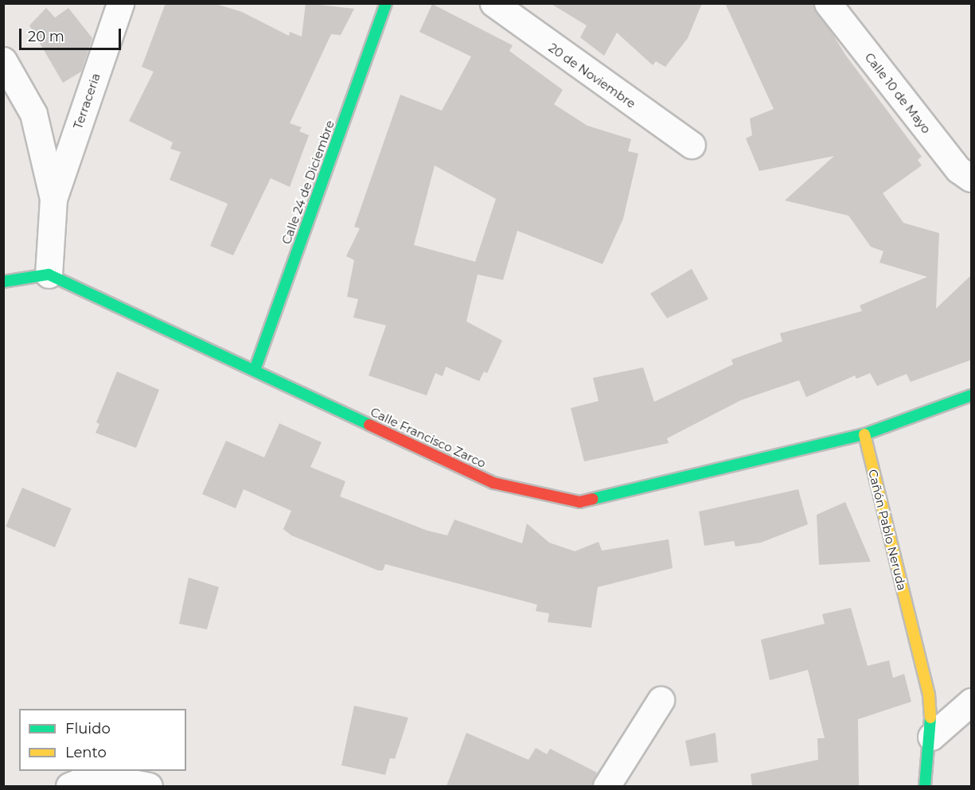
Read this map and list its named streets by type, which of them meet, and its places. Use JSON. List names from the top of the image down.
{
  "streets": {
    "street": [
      "20 de Noviembre",
      "Calle 10 de Mayo",
      "Terraceria",
      "Calle 24 de Diciembre",
      "Calle Francisco Zarco",
      "Cañón Pablo Neruda"
    ]
  },
  "crossings": [
    ["Calle 24 de Diciembre", "Calle Francisco Zarco"],
    ["Calle Francisco Zarco", "Cañón Pablo Neruda"]
  ],
  "legend": ["Fluido", "Lento"],
  "scale_bar": "20 m"
}
